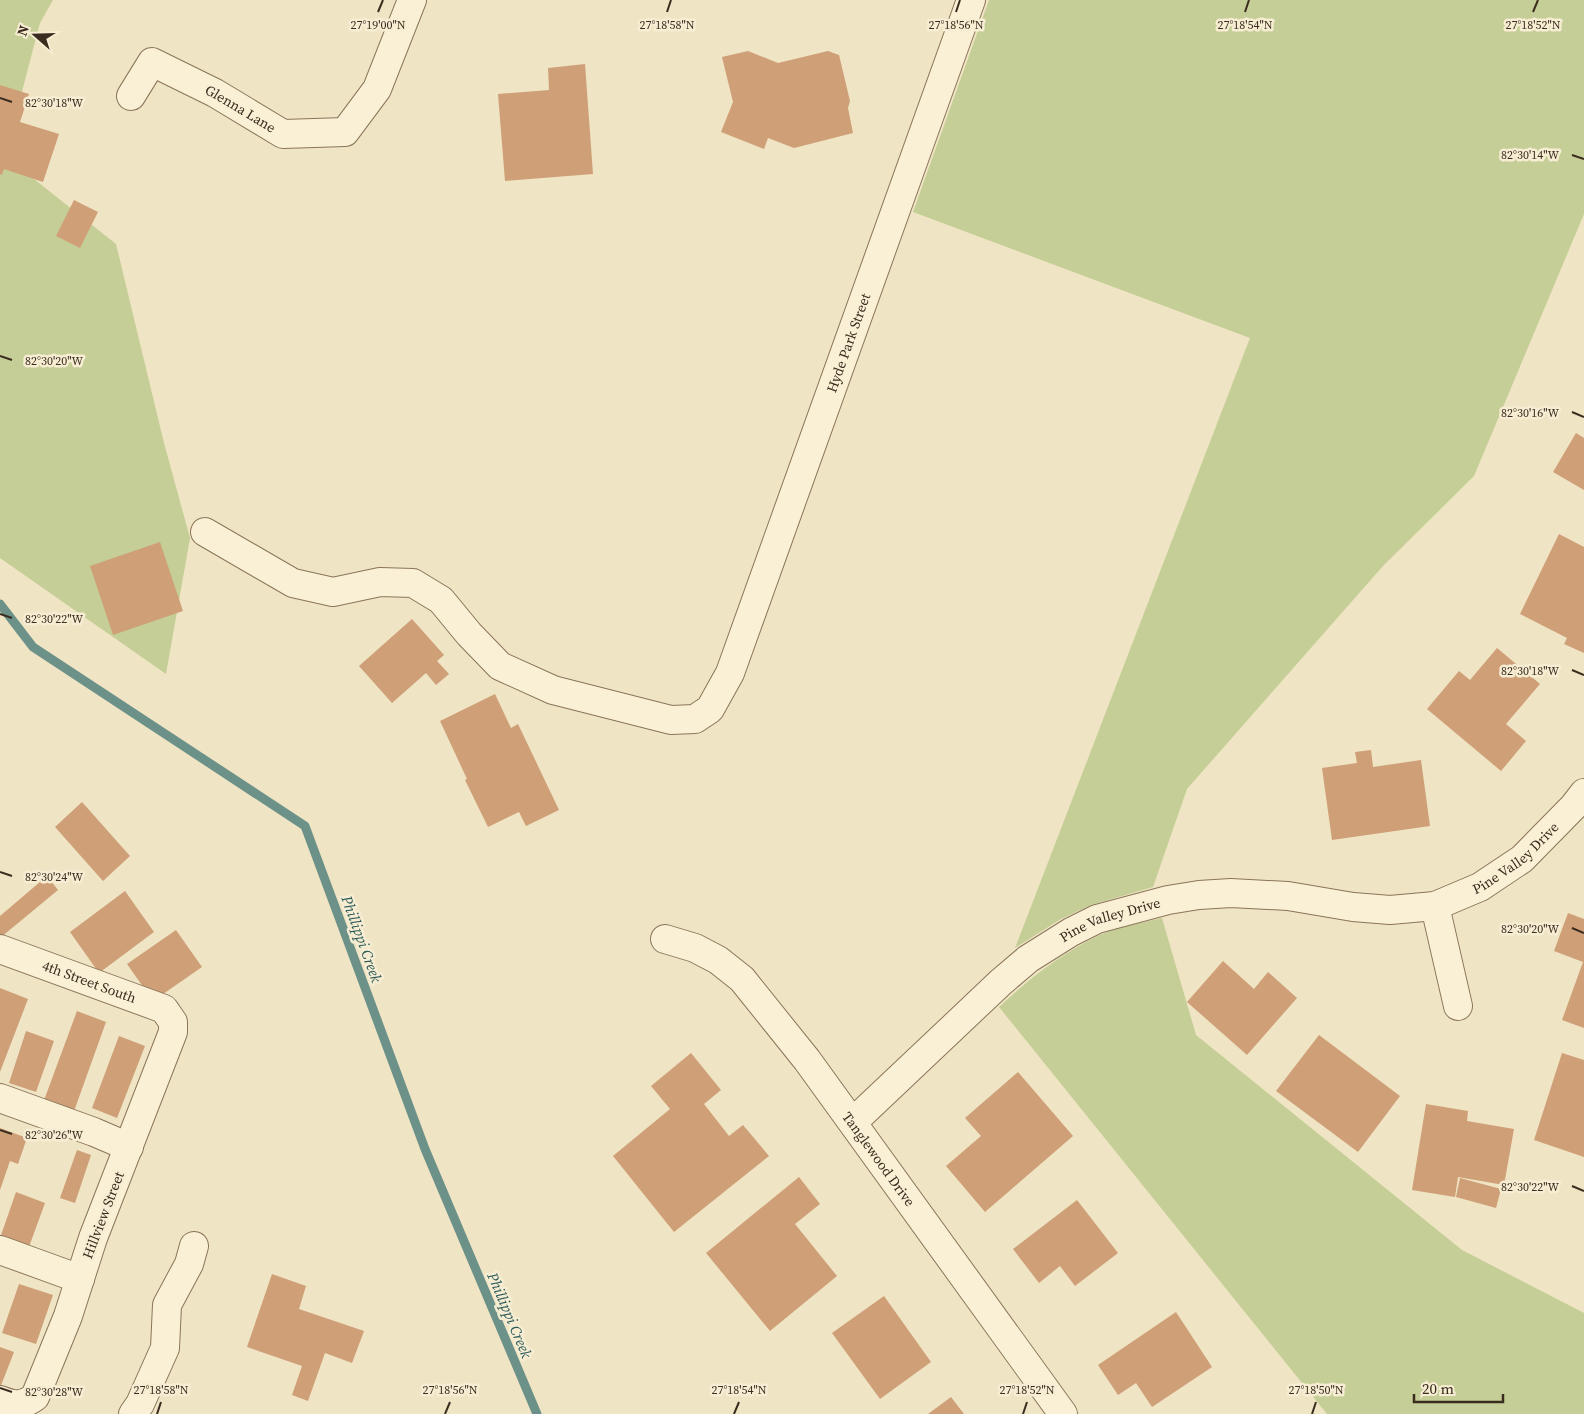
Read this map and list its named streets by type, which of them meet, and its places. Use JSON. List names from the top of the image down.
{
  "streets": {
    "street": [
      "Glenna Lane",
      "Hyde Park Street",
      "Pine Valley Drive",
      "4th Street South",
      "Tanglewood Drive",
      "Hillview Street"
    ]
  },
  "crossings": [
    ["Pine Valley Drive", "Tanglewood Drive"],
    ["4th Street South", "Hillview Street"]
  ],
  "water": ["Phillippi Creek"],
  "scale_bar": "20 m",
  "north": "left",
  "coordinates": [
    "27°18'58\"N",
    "27°18'56\"N",
    "27°18'52\"N",
    "27°19'00\"N",
    "27°18'54\"N",
    "82°30'18\"W",
    "82°30'14\"W",
    "82°30'20\"W",
    "82°30'16\"W",
    "82°30'22\"W",
    "82°30'24\"W",
    "82°30'26\"W",
    "27°18'50\"N",
    "82°30'28\"W"
  ]
}
